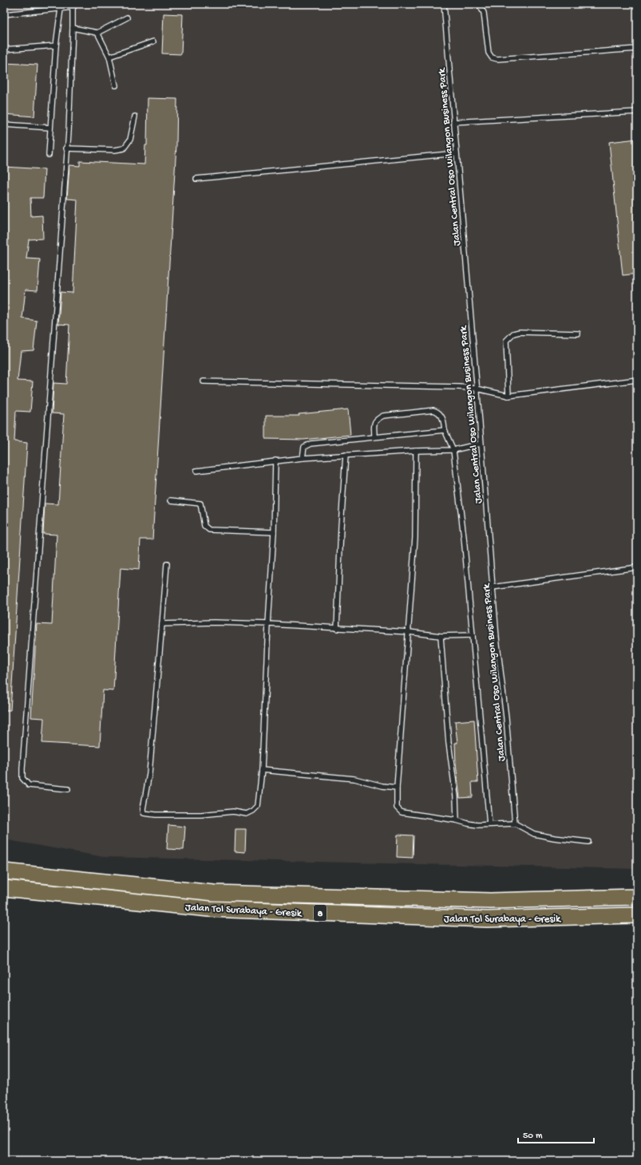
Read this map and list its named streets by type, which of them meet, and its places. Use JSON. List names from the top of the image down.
{
  "streets": {
    "highway": ["Jalan Tol Surabaya - Gresik", "8"],
    "lane": ["Jalan Central Oso Wilangon Business Park"]
  },
  "scale_bar": "50 m"
}
